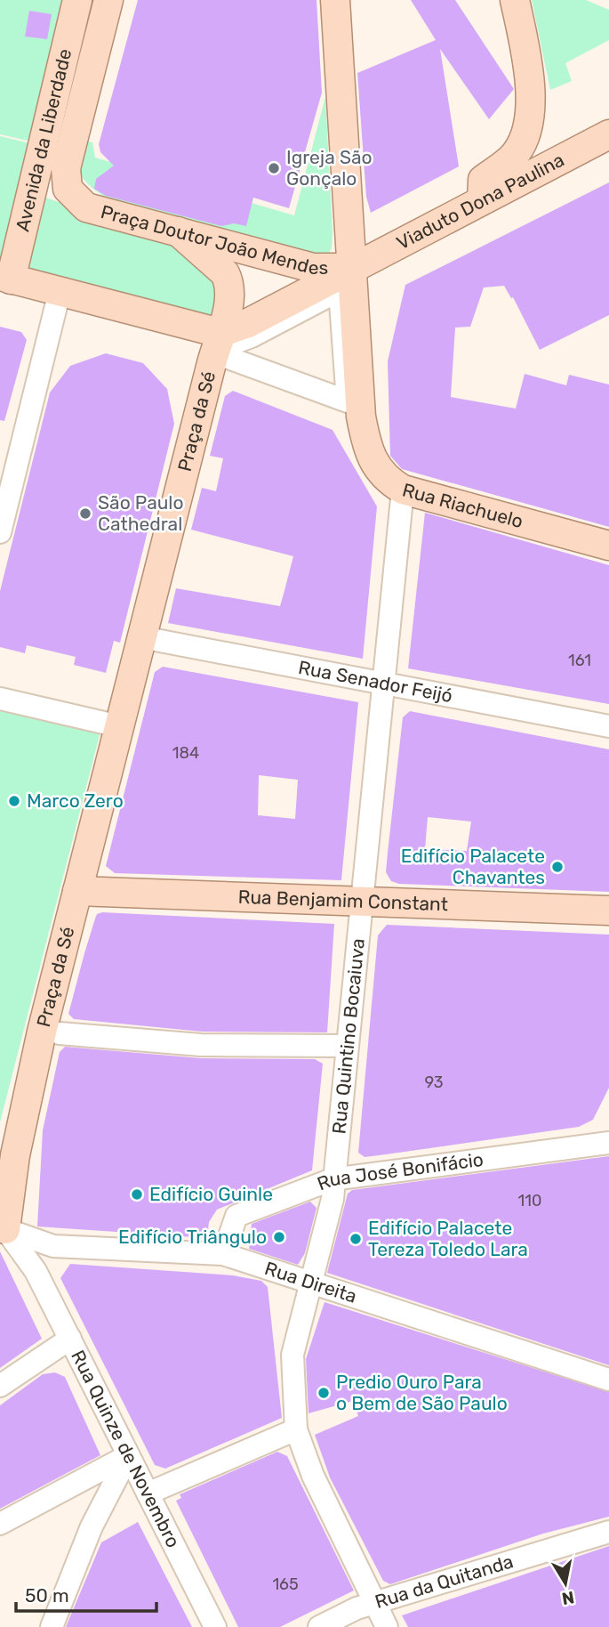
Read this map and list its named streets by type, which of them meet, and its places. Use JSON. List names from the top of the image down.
{
  "streets": {
    "main road": [
      "Avenida da Liberdade",
      "Viaduto Dona Paulina",
      "Praça Doutor João Mendes",
      "Praça da Sé",
      "Rua Riachuelo",
      "Rua Benjamim Constant"
    ],
    "street": [
      "Rua Senador Feijó",
      "Rua Quintino Bocaiuva",
      "Rua José Bonifácio",
      "Rua Direita",
      "Rua Quinze de Novembro",
      "Rua da Quitanda"
    ]
  },
  "crossings": [
    ["Avenida da Liberdade", "Praça Doutor João Mendes"],
    ["Viaduto Dona Paulina", "Praça Doutor João Mendes"],
    ["Praça Doutor João Mendes", "Praça da Sé"],
    ["Praça Doutor João Mendes", "Rua Riachuelo"],
    ["Praça da Sé", "Rua Senador Feijó"],
    ["Praça da Sé", "Rua Benjamim Constant"],
    ["Praça da Sé", "Rua Direita"],
    ["Praça da Sé", "Rua Quinze de Novembro"],
    ["Rua Riachuelo", "Rua Quintino Bocaiuva"],
    ["Rua Senador Feijó", "Rua Quintino Bocaiuva"],
    ["Rua Benjamim Constant", "Rua Quintino Bocaiuva"],
    ["Rua Quintino Bocaiuva", "Rua José Bonifácio"],
    ["Rua Quintino Bocaiuva", "Rua Direita"],
    ["Rua Quintino Bocaiuva", "Rua da Quitanda"],
    ["Rua José Bonifácio", "Rua Direita"],
    ["Rua Direita", "Rua Quinze de Novembro"]
  ],
  "places": [
    "Igreja São Gonçalo",
    "São Paulo Cathedral",
    "Marco Zero",
    "Edifício Palacete Chavantes",
    "Edifício Guinle",
    "Edifício Triângulo",
    "Edifício Palacete Tereza Toledo Lara",
    "Predio Ouro Para o Bem de São Paulo"
  ],
  "house_numbers": [
    "161",
    "184",
    "93",
    "110",
    "165"
  ],
  "scale_bar": "50 m",
  "north": "bottom"
}
